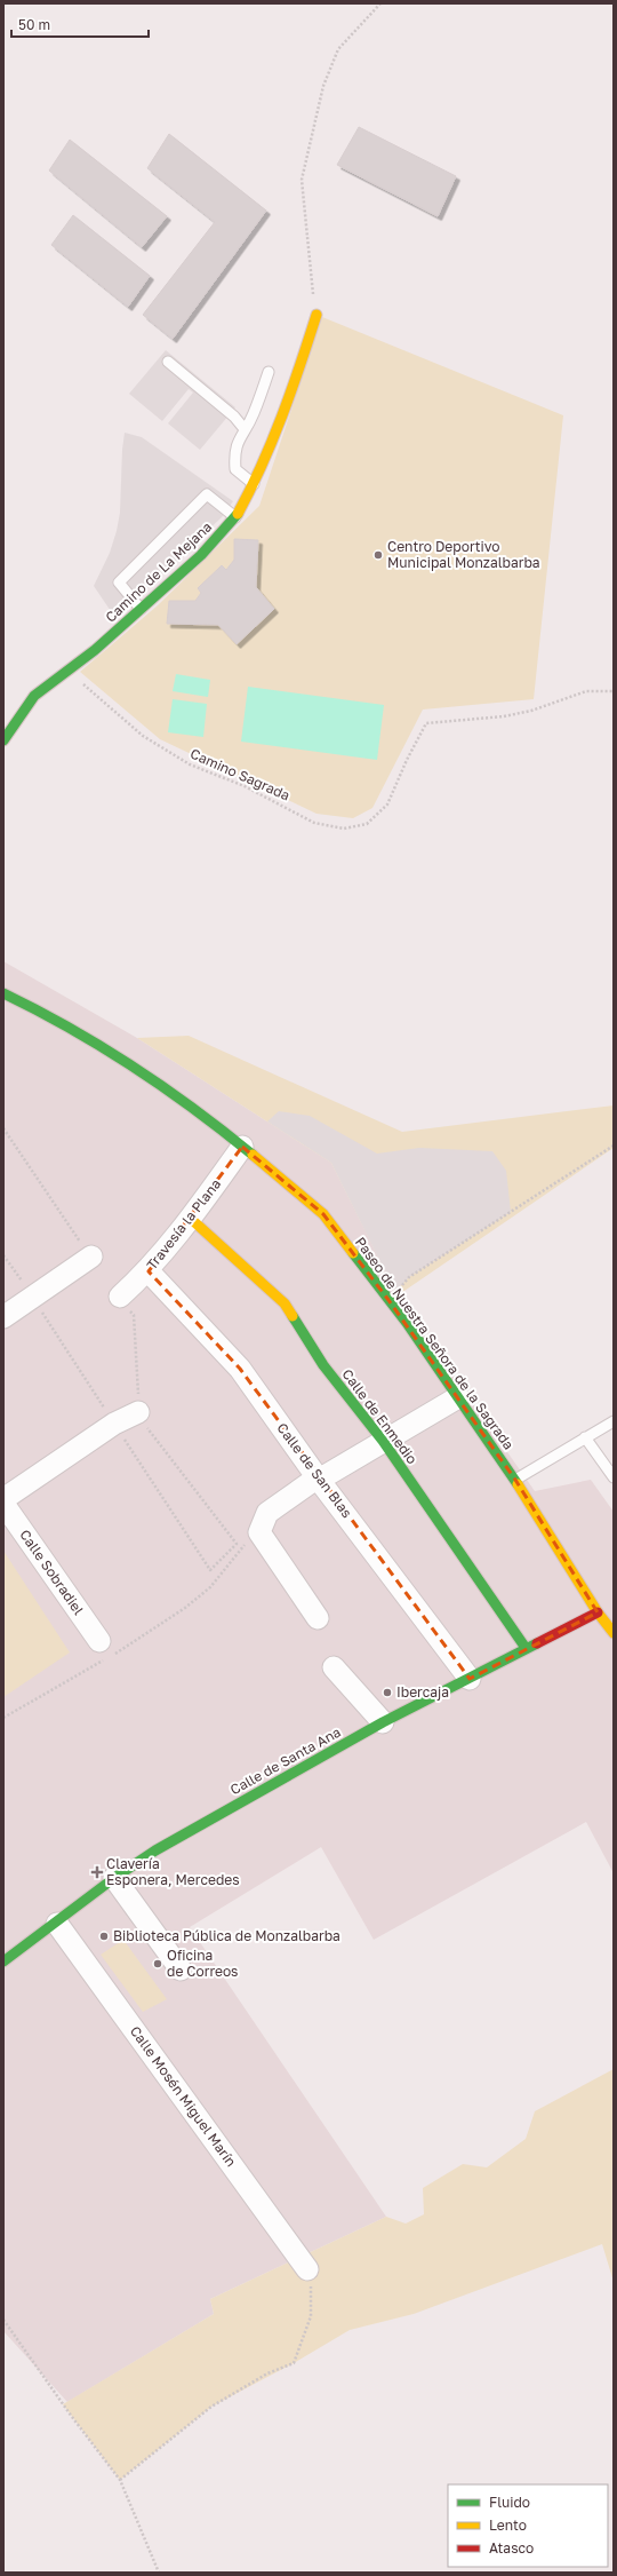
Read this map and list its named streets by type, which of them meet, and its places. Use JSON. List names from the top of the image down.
{
  "streets": {
    "street": [
      "Camino de La Mejana",
      "Travesía la Plana",
      "Paseo de Nuestra Señora de la Sagrada",
      "Calle de Enmedio",
      "Calle de San Blas",
      "Calle Sobradiel",
      "Calle de Santa Ana",
      "Calle Mosén Miguel Marín"
    ],
    "path": ["Camino Sagrada"]
  },
  "crossings": [
    ["Camino de La Mejana", "Camino Sagrada"],
    ["Travesía la Plana", "Paseo de Nuestra Señora de la Sagrada"],
    ["Travesía la Plana", "Calle de Enmedio"],
    ["Travesía la Plana", "Calle de San Blas"],
    ["Paseo de Nuestra Señora de la Sagrada", "Calle de Santa Ana"],
    ["Calle de Enmedio", "Calle de Santa Ana"],
    ["Calle de San Blas", "Calle de Santa Ana"],
    ["Calle de Santa Ana", "Calle Mosén Miguel Marín"]
  ],
  "places": {
    "other": [
      "Centro Deportivo Municipal Monzalbarba",
      "Ibercaja",
      "Biblioteca Pública de Monzalbarba",
      "Oficina de Correos"
    ],
    "health": ["Clavería Esponera, Mercedes"]
  },
  "legend": ["Fluido", "Lento", "Atasco"],
  "scale_bar": "50 m"
}
